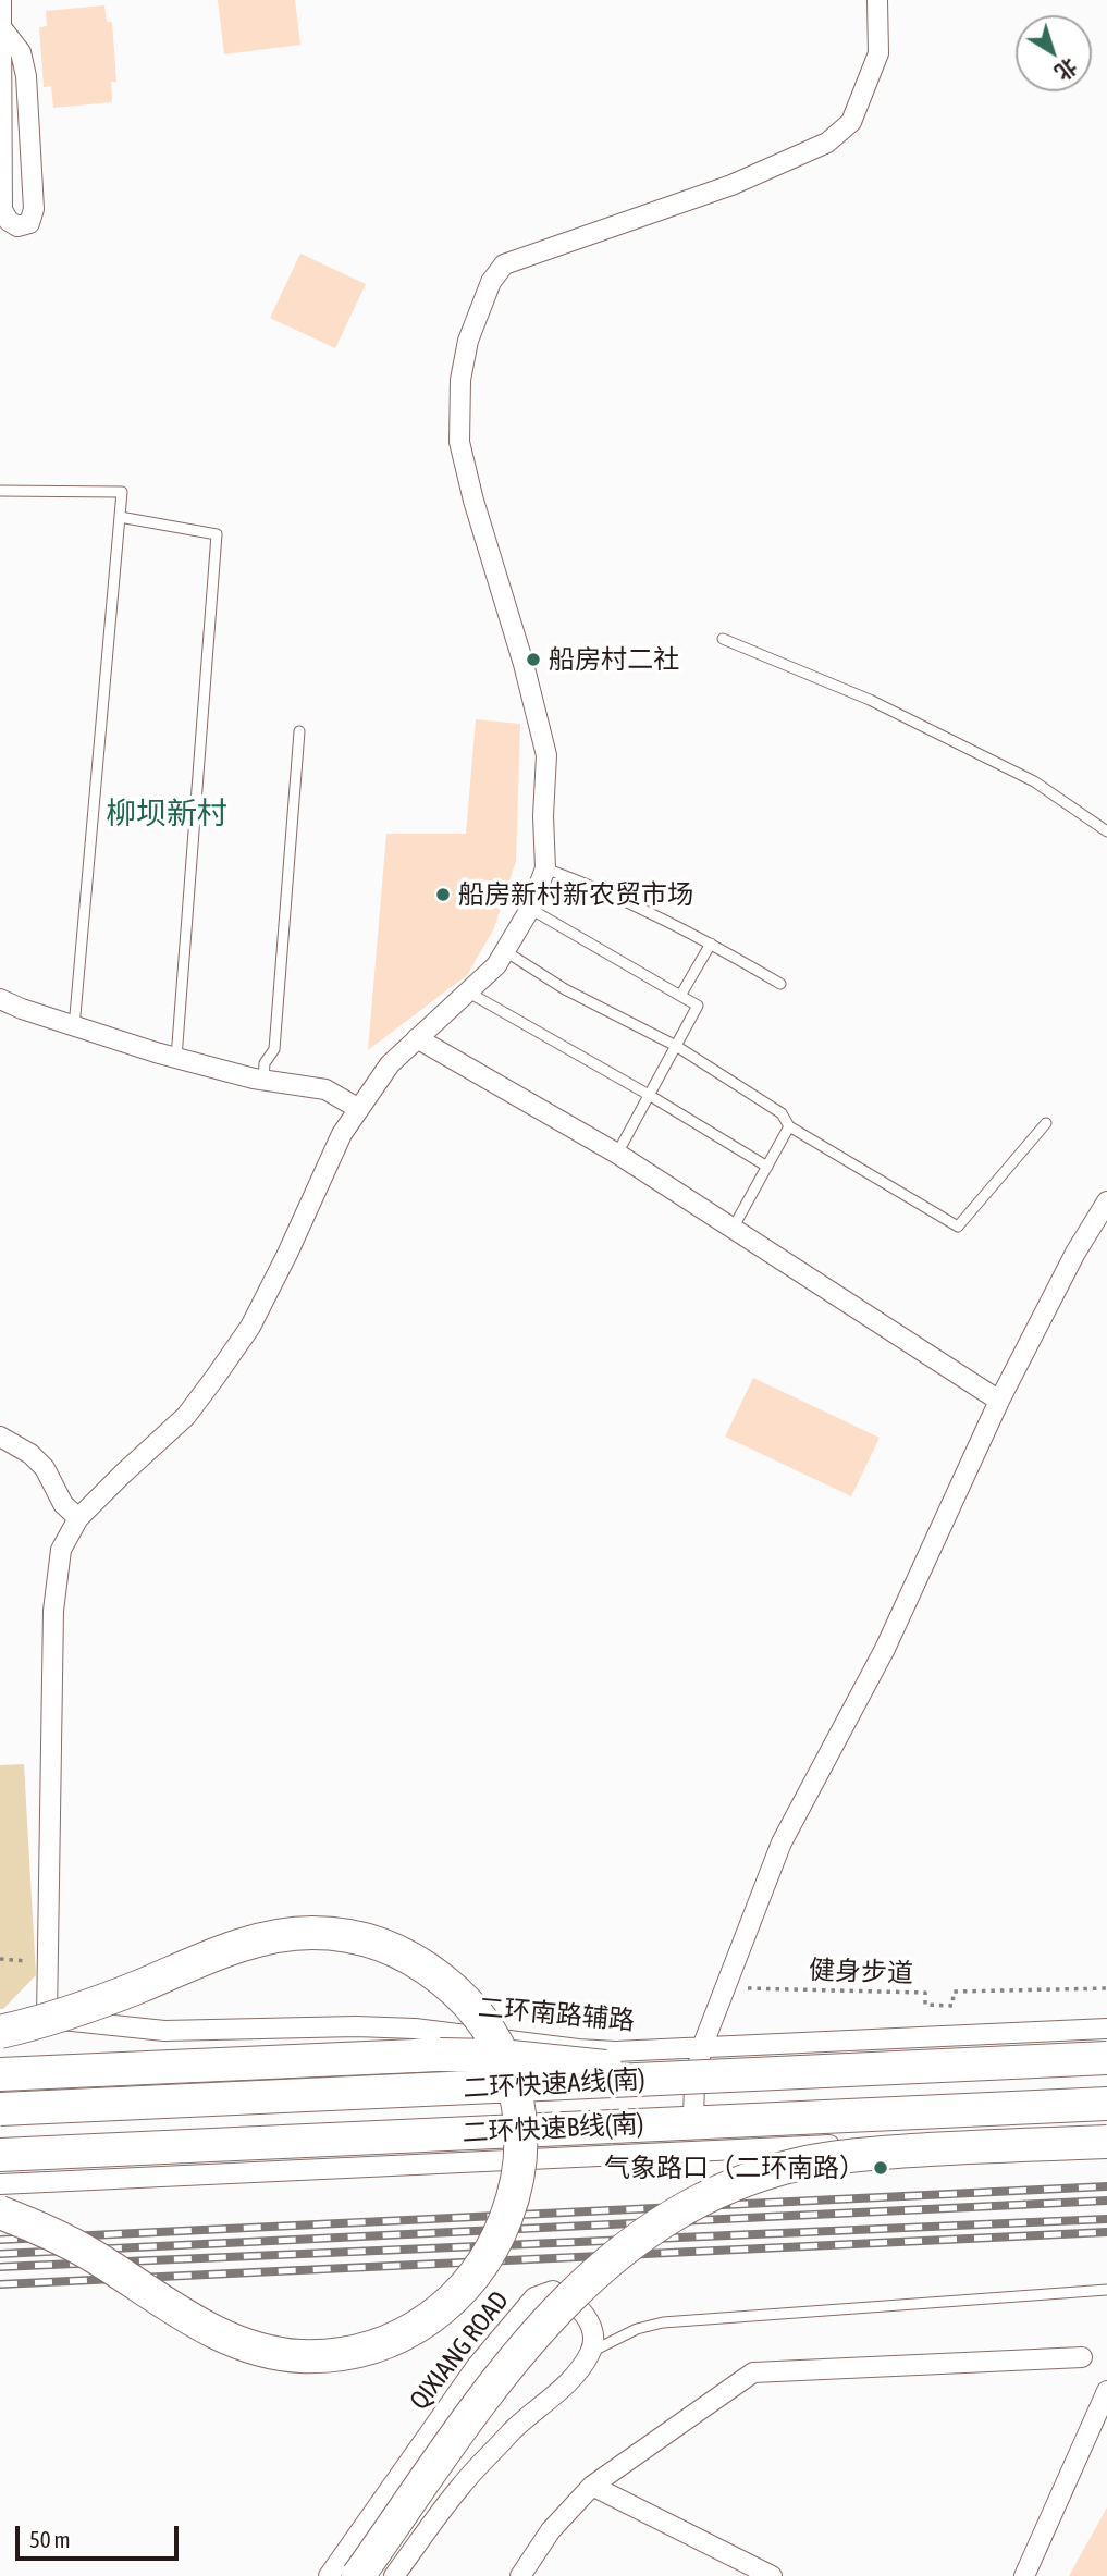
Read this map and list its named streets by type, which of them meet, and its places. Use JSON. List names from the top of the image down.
{
  "streets": {
    "highway": ["二环快速A线(南)", "二环快速B线(南)"],
    "street": ["二环南路辅路", "QIXIANG ROAD"],
    "path": ["健身步道"]
  },
  "districts": ["柳坝新村"],
  "places": ["船房村二社", "船房新村新农贸市场", "气象路口（二环南路）"],
  "scale_bar": "50 m",
  "north": "bottom right"
}
